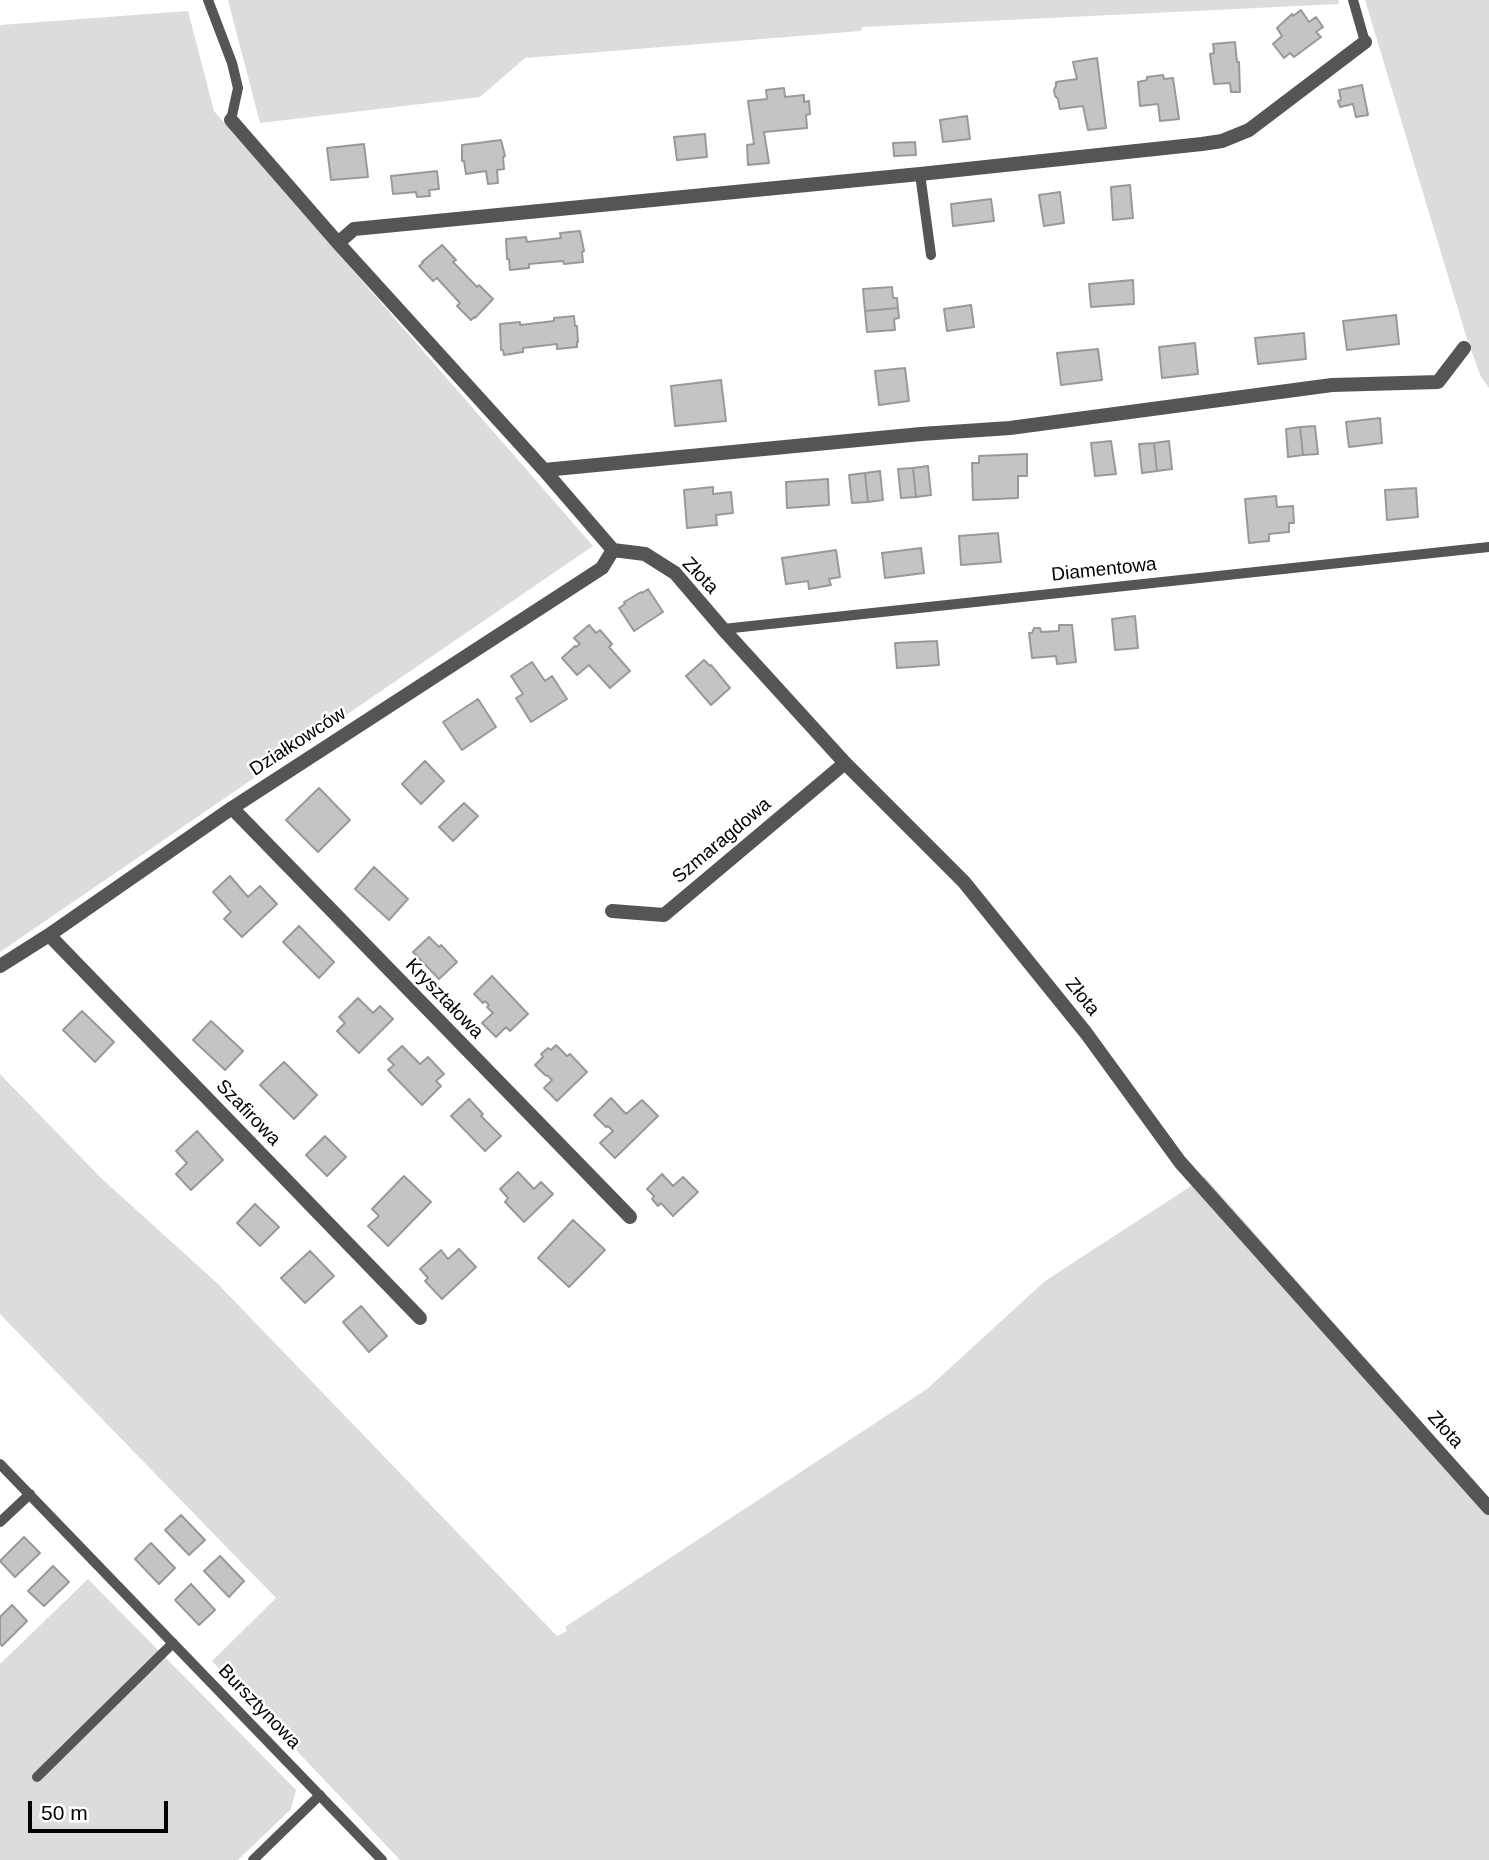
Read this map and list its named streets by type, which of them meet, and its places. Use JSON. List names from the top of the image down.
{
  "streets": {
    "street": [
      "Złota",
      "Działkowców",
      "Szmaragdowa",
      "Kryształowa",
      "Szafirowa"
    ],
    "lane": ["Diamentowa", "Bursztynowa"]
  },
  "crossings": [
    ["Diamentowa", "Złota"],
    ["Złota", "Działkowców"],
    ["Złota", "Szmaragdowa"],
    ["Działkowców", "Kryształowa"],
    ["Działkowców", "Szafirowa"]
  ],
  "scale_bar": "50 m"
}
